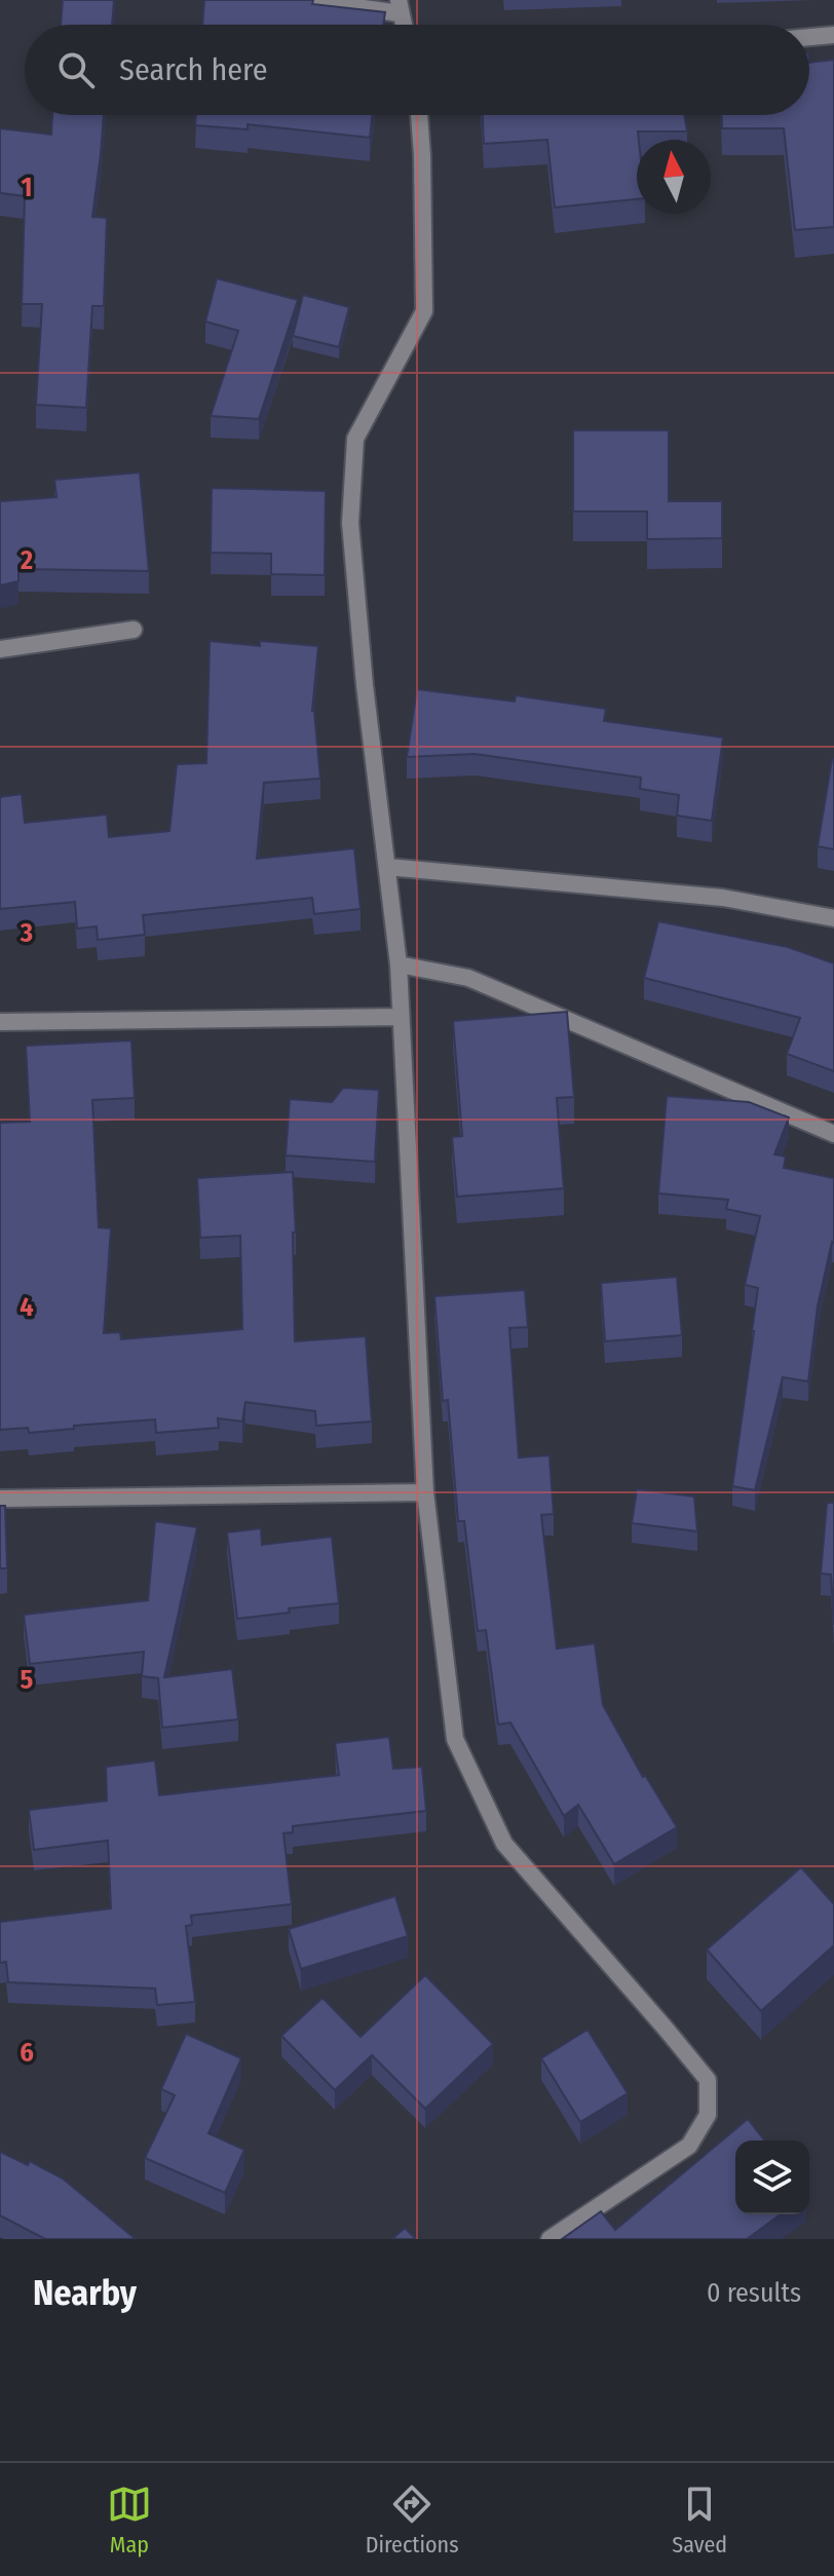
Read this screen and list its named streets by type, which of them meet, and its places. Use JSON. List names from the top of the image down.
{
  "north": "top",
  "page": {
    "search": "Search here",
    "heading": ["Nearby", "0 results"],
    "nav": ["Map", "Directions", "Saved"]
  },
  "grid": {
    "rows": [
      "1",
      "2",
      "3",
      "4",
      "5",
      "6"
    ]
  }
}
